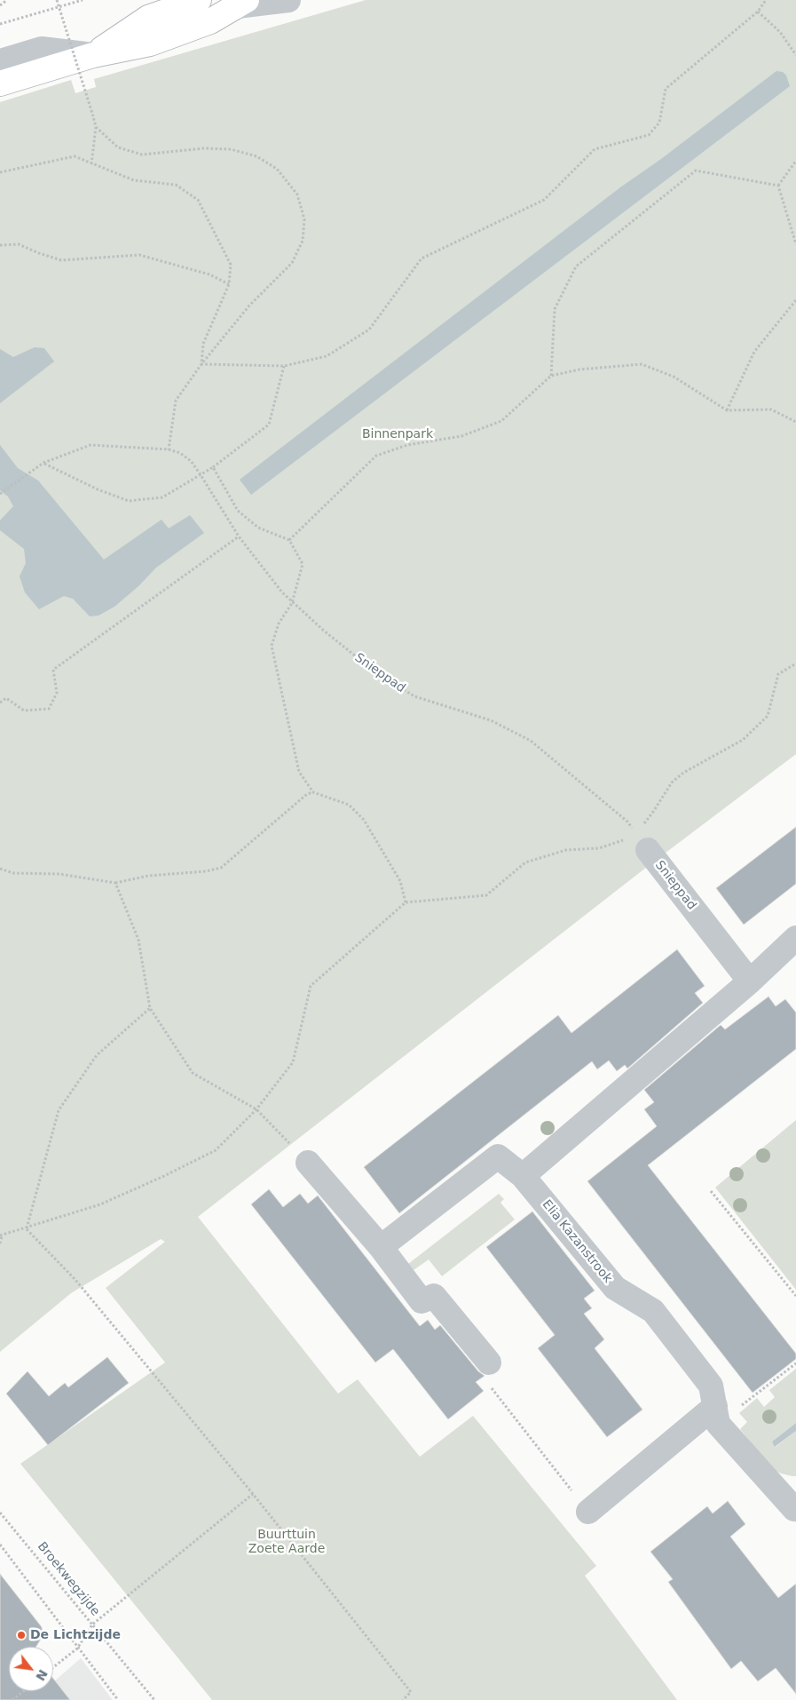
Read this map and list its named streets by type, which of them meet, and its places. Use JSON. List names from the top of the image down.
{
  "streets": {
    "street": ["Snieppad", "Elia Kazanstrook"],
    "path": ["Broekwegzijde"]
  },
  "parks": ["Binnenpark", "Buurttuin Zoete Aarde"],
  "places": ["De Lichtzijde"],
  "north": "bottom right"
}
